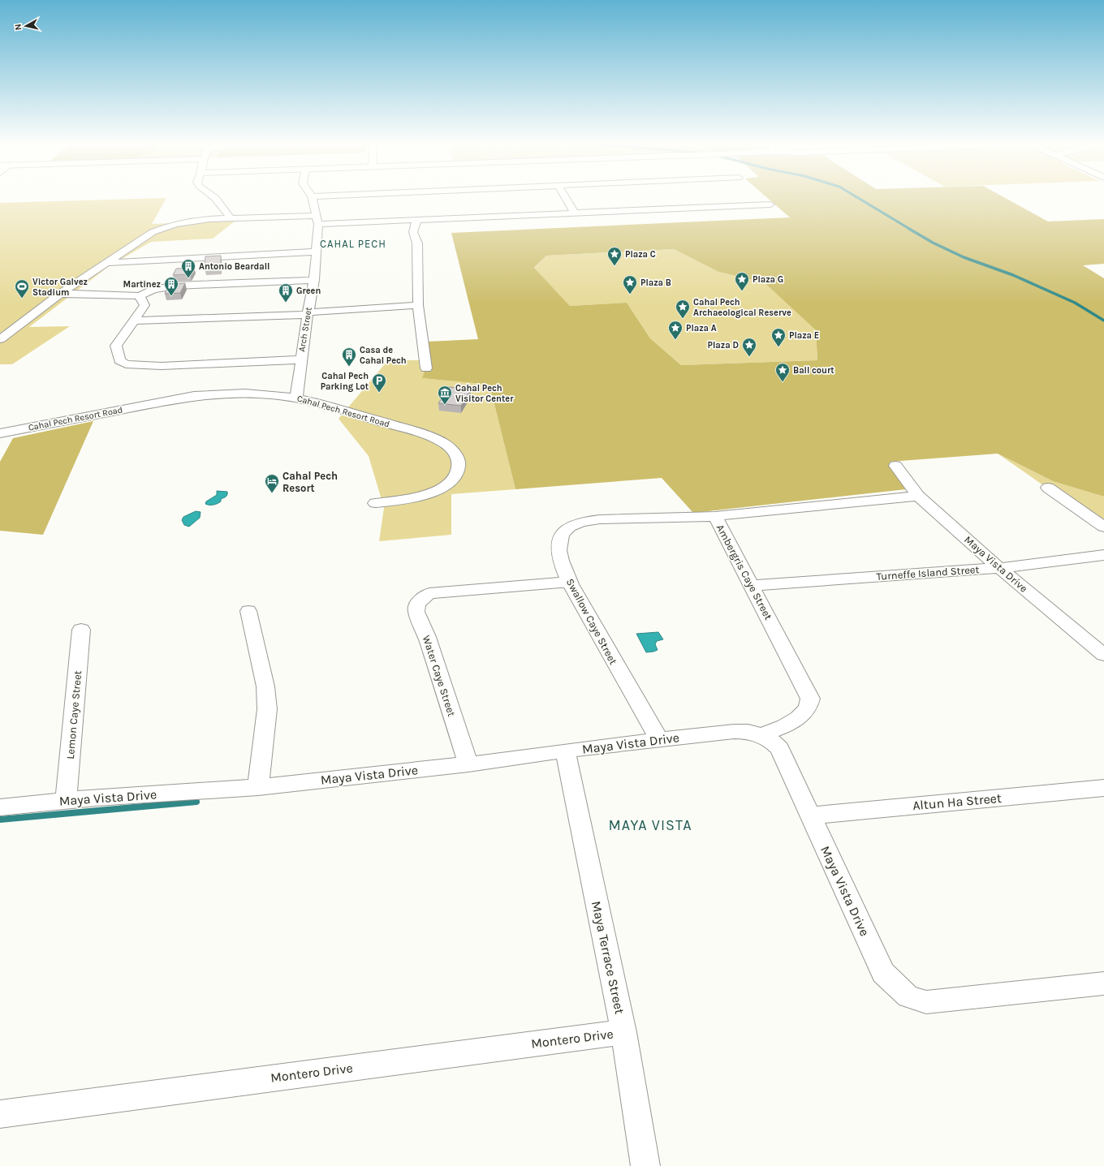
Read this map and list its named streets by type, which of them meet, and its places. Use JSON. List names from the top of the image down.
{
  "streets": {
    "street": [
      "Arch Street",
      "Cahal Pech Resort Road",
      "Maya Vista Drive",
      "Ambergris Caye Street",
      "Turneffe Island Street",
      "Swallow Caye Street",
      "Water Caye Street",
      "Lemon Caye Street",
      "Altun Ha Street",
      "Maya Terrace Street",
      "Montero Drive"
    ]
  },
  "crossings": [
    ["Arch Street", "Cahal Pech Resort Road"],
    ["Maya Vista Drive", "Ambergris Caye Street"],
    ["Maya Vista Drive", "Turneffe Island Street"],
    ["Maya Vista Drive", "Swallow Caye Street"],
    ["Maya Vista Drive", "Water Caye Street"],
    ["Maya Vista Drive", "Lemon Caye Street"],
    ["Maya Vista Drive", "Altun Ha Street"],
    ["Maya Vista Drive", "Maya Terrace Street"],
    ["Ambergris Caye Street", "Turneffe Island Street"],
    ["Ambergris Caye Street", "Swallow Caye Street"],
    ["Swallow Caye Street", "Water Caye Street"],
    ["Maya Terrace Street", "Montero Drive"]
  ],
  "districts": ["CAHAL PECH", "MAYA VISTA"],
  "places": {
    "place": [
      "Plaza C",
      "Plaza G",
      "Plaza B",
      "Cahal Pech Archaeological Reserve",
      "Plaza A",
      "Plaza E",
      "Plaza D",
      "Ball court"
    ],
    "building": [
      "Antonio Beardall",
      "Martinez",
      "Green",
      "Casa de Cahal Pech"
    ],
    "sports": ["Victor Galvez Stadium"],
    "parking": ["Cahal Pech Parking Lot"],
    "museum": ["Cahal Pech Visitor Center"],
    "hotel": ["Cahal Pech Resort"]
  },
  "north": "left"
}
